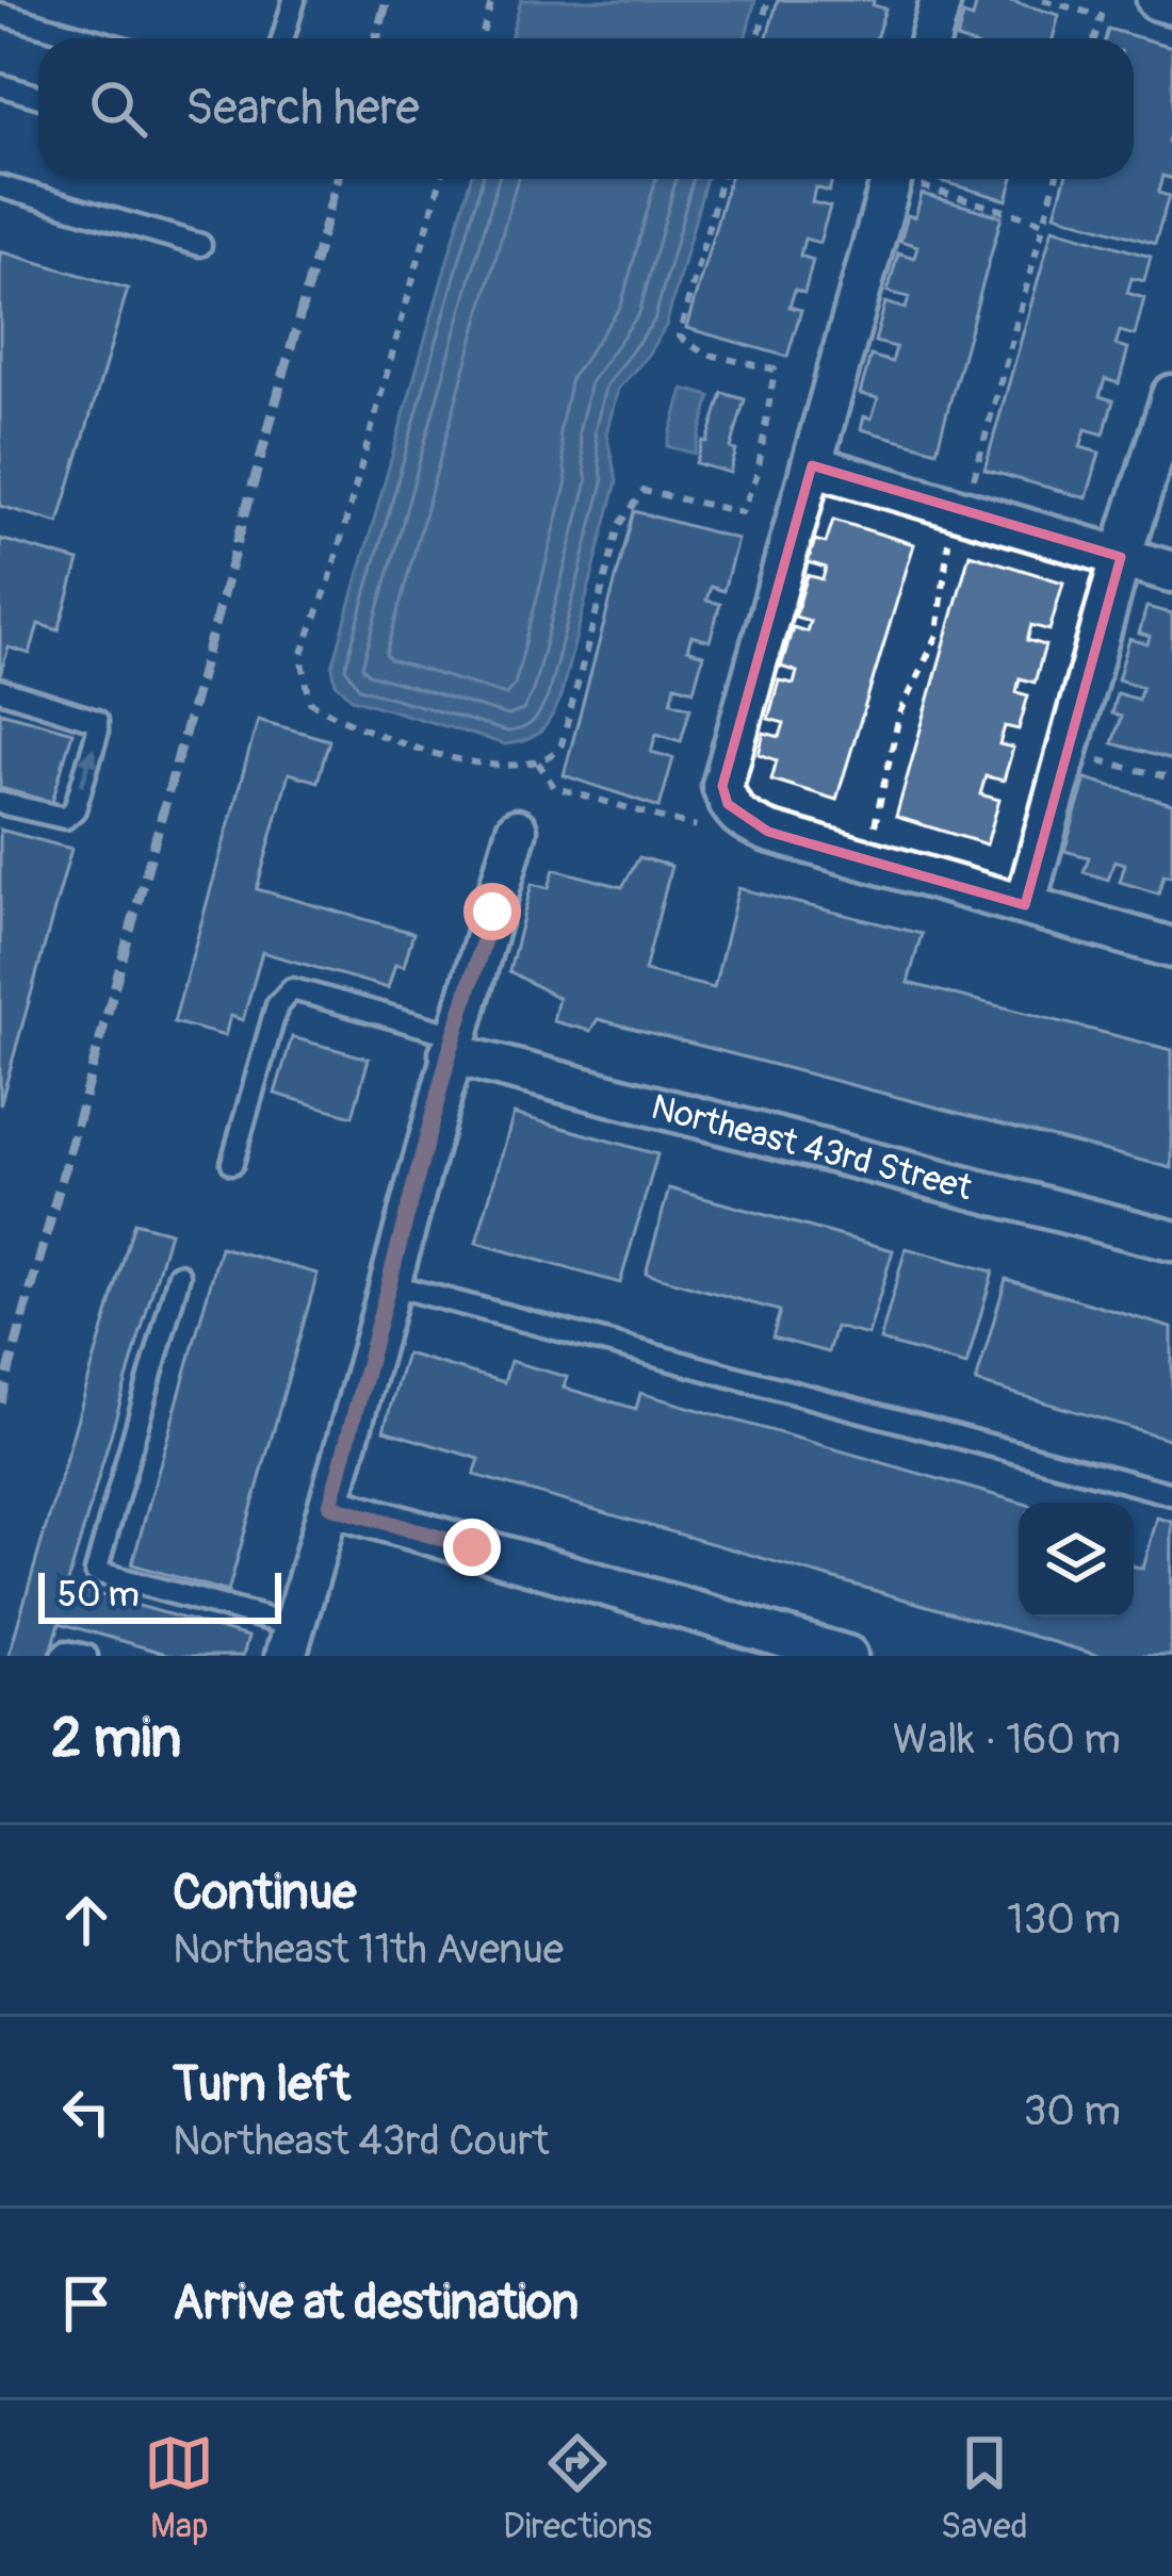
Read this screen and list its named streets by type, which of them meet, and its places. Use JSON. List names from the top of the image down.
{
  "streets": {
    "street": ["Northeast 43rd Street"]
  },
  "scale_bar": "50 m",
  "page": {
    "search": "Search here",
    "scale": "50 m",
    "heading": ["2 min", "Walk · 160 m"],
    "list": [
      ["Continue", "Northeast 11th Avenue", "130 m"],
      ["Turn left", "Northeast 43rd Court", "30 m"],
      "Arrive at destination"
    ],
    "nav": ["Map", "Directions", "Saved"]
  }
}
